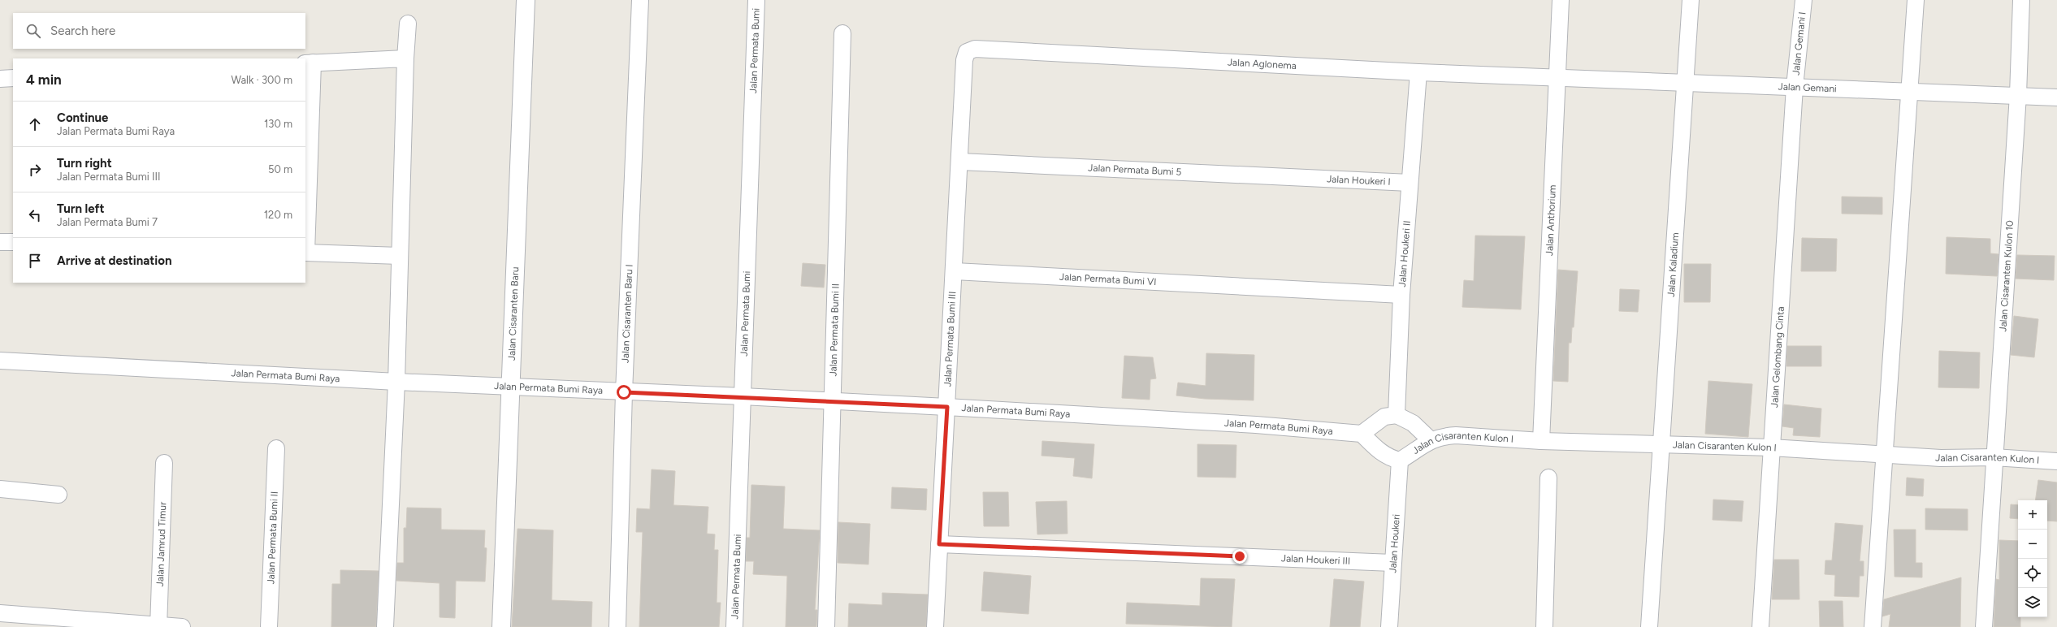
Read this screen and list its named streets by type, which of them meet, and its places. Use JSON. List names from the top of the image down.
{
  "streets": {
    "street": [
      "Jalan Gemani I",
      "Jalan Permata Bumi",
      "Jalan Aglonema",
      "Jalan Gemani",
      "Jalan Permata Bumi 5",
      "Jalan Houkeri I",
      "Jalan Anthorium",
      "Jalan Houkeri II",
      "Jalan Kaladium",
      "Jalan Cisaranten Kulon 10",
      "Jalan Permata Bumi VI",
      "Jalan Cisaranten Baru",
      "Jalan Cisaranten Baru I",
      "Jalan Permata Bumi II",
      "Jalan Permata Bumi III",
      "Jalan Gelombang Cinta",
      "Jalan Permata Bumi Raya",
      "Jalan Cisaranten Kulon I",
      "Jalan Houkeri",
      "Jalan Jamrud Timur",
      "Jalan Houkeri III"
    ]
  },
  "crossings": [
    ["Jalan Gemani I", "Jalan Gemani"],
    ["Jalan Gemani I", "Jalan Gelombang Cinta"],
    ["Jalan Permata Bumi", "Jalan Permata Bumi Raya"],
    ["Jalan Aglonema", "Jalan Gemani"],
    ["Jalan Aglonema", "Jalan Anthorium"],
    ["Jalan Aglonema", "Jalan Houkeri II"],
    ["Jalan Aglonema", "Jalan Permata Bumi III"],
    ["Jalan Gemani", "Jalan Anthorium"],
    ["Jalan Gemani", "Jalan Kaladium"],
    ["Jalan Gemani", "Jalan Cisaranten Kulon 10"],
    ["Jalan Gemani", "Jalan Gelombang Cinta"],
    ["Jalan Permata Bumi 5", "Jalan Houkeri I"],
    ["Jalan Permata Bumi 5", "Jalan Permata Bumi III"],
    ["Jalan Houkeri I", "Jalan Houkeri II"],
    ["Jalan Anthorium", "Jalan Cisaranten Kulon I"],
    ["Jalan Houkeri II", "Jalan Permata Bumi VI"],
    ["Jalan Kaladium", "Jalan Cisaranten Kulon I"],
    ["Jalan Cisaranten Kulon 10", "Jalan Cisaranten Kulon I"],
    ["Jalan Permata Bumi VI", "Jalan Permata Bumi III"],
    ["Jalan Cisaranten Baru", "Jalan Permata Bumi Raya"],
    ["Jalan Cisaranten Baru I", "Jalan Permata Bumi Raya"],
    ["Jalan Permata Bumi II", "Jalan Permata Bumi Raya"],
    ["Jalan Permata Bumi III", "Jalan Permata Bumi Raya"],
    ["Jalan Permata Bumi III", "Jalan Houkeri III"],
    ["Jalan Gelombang Cinta", "Jalan Cisaranten Kulon I"],
    ["Jalan Cisaranten Kulon I", "Jalan Houkeri"],
    ["Jalan Houkeri", "Jalan Houkeri III"]
  ],
  "page": {
    "search": "Search here",
    "heading": ["4 min", "Walk · 300 m"],
    "list": [
      ["Continue", "Jalan Permata Bumi Raya", "130 m"],
      ["Turn right", "Jalan Permata Bumi III", "50 m"],
      ["Turn left", "Jalan Permata Bumi 7", "120 m"],
      "Arrive at destination"
    ],
    "map_buttons": ["+", "−"]
  }
}
